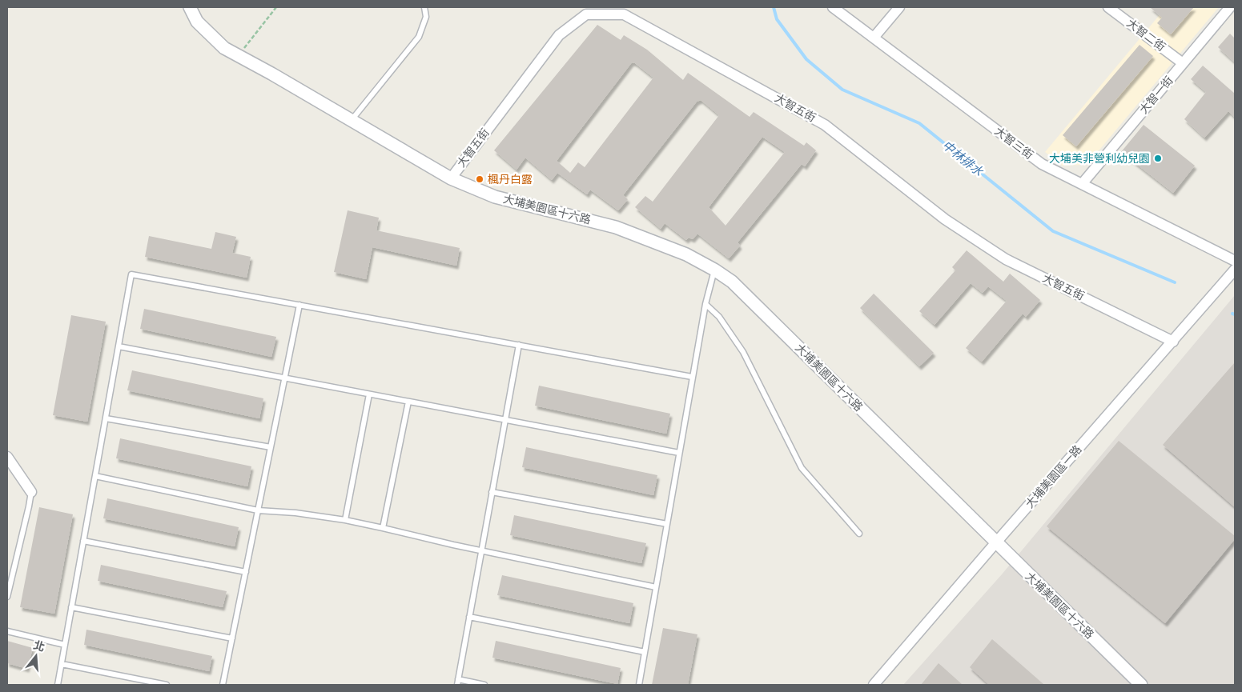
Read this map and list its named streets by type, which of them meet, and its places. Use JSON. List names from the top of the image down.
{
  "streets": {
    "street": [
      "大智二街",
      "大智一街",
      "大智五街",
      "大智三街",
      "大埔美園區十六路",
      "大埔美園區一路"
    ]
  },
  "crossings": [
    ["大智二街", "大智一街"],
    ["大智一街", "大智三街"],
    ["大智五街", "大埔美園區十六路"],
    ["大智五街", "大埔美園區一路"],
    ["大埔美園區十六路", "大埔美園區一路"]
  ],
  "water": ["中林排水"],
  "places": ["大埔美非營利幼兒園", "楓丹白露"],
  "north": "top"
}
